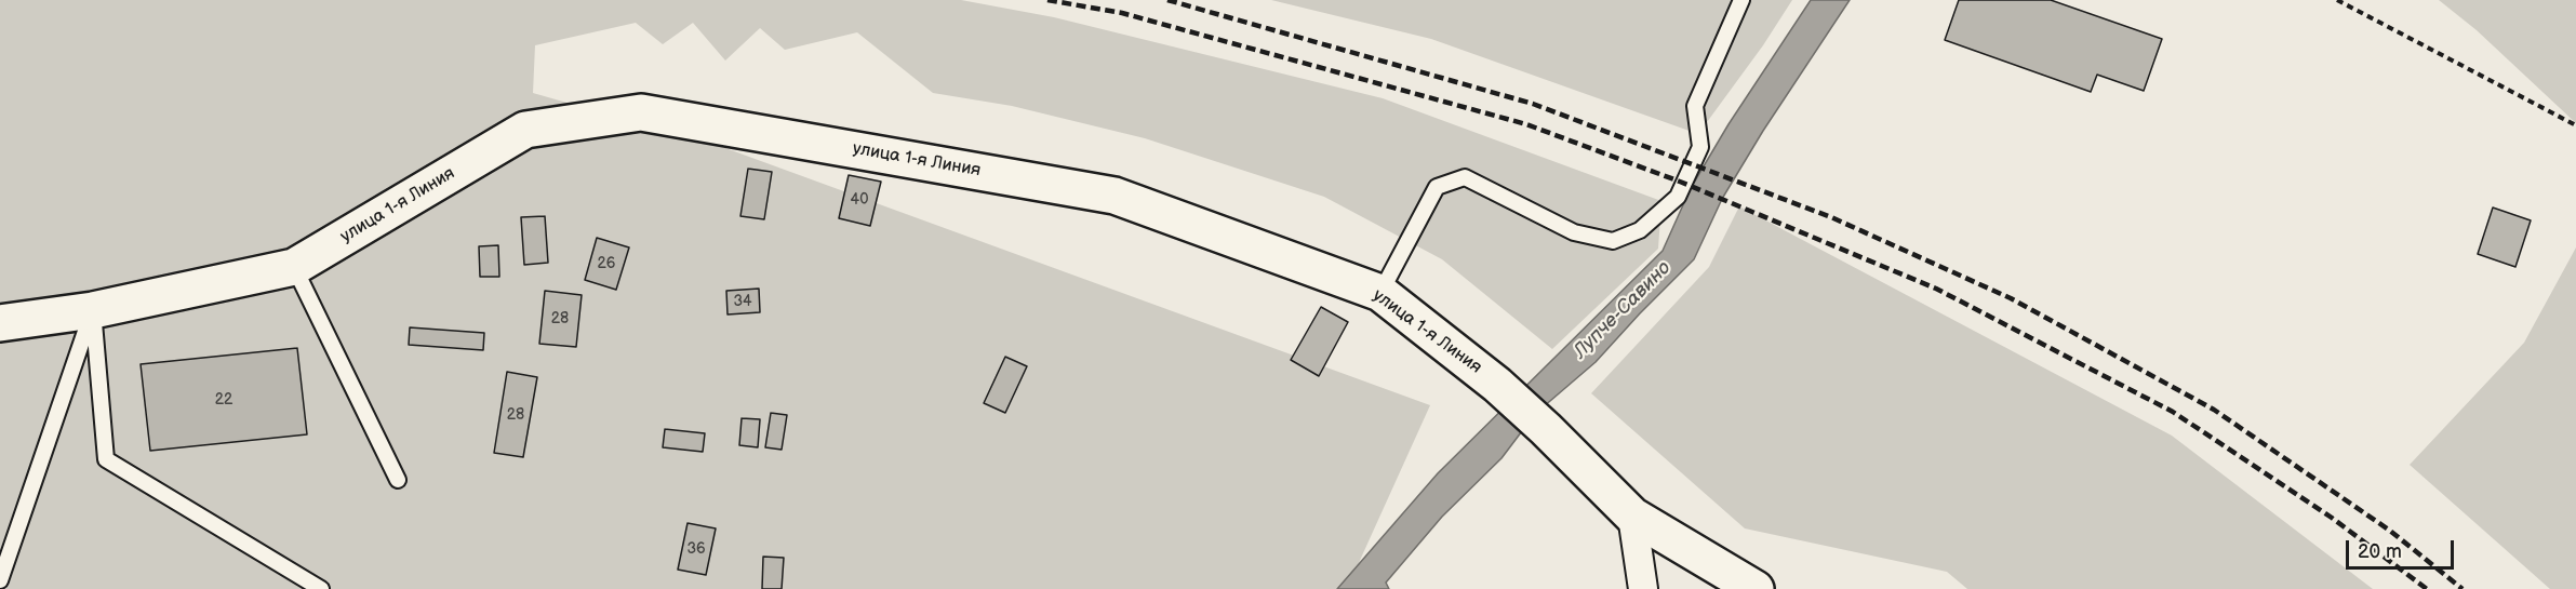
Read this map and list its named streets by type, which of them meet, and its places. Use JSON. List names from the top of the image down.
{
  "streets": {
    "street": ["улица 1-я Линия"]
  },
  "water": ["Лупче-Савино"],
  "house_numbers": [
    "40",
    "26",
    "34",
    "28",
    "22",
    "28",
    "36"
  ],
  "scale_bar": "20 m"
}
